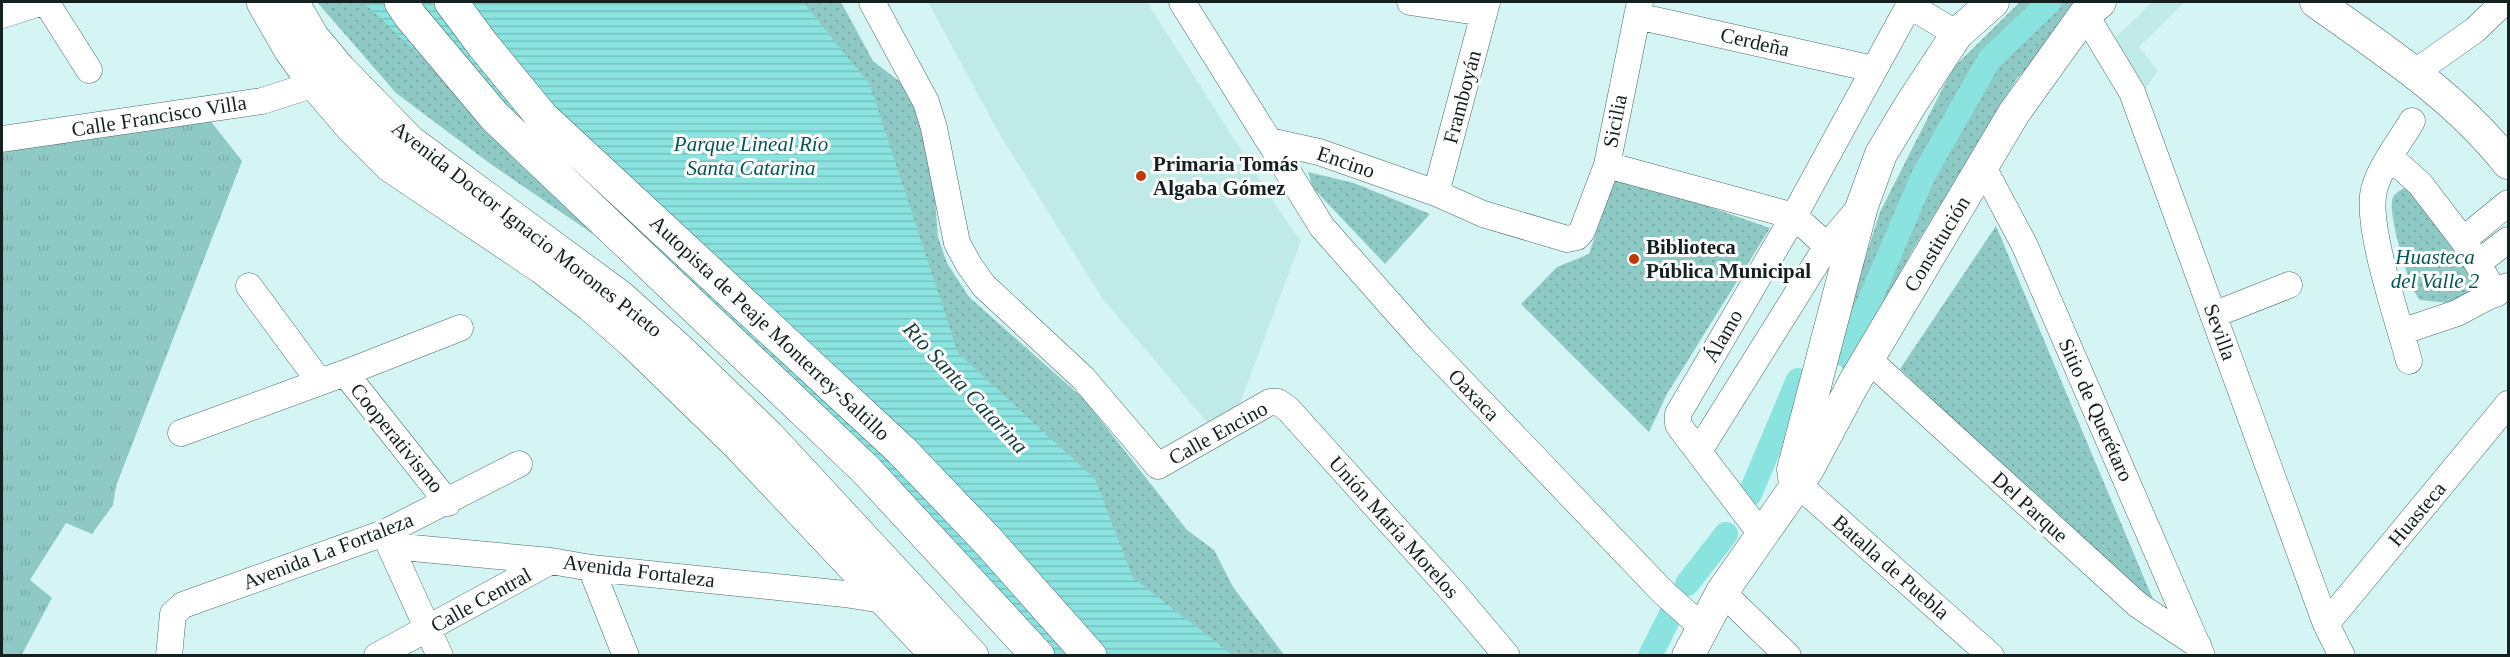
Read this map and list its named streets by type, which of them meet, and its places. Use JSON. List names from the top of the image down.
{
  "streets": {
    "main road": ["Avenida Doctor Ignacio Morones Prieto", "Autopista de Peaje Monterrey-Saltillo"],
    "street": [
      "Cerdeña",
      "Framboyán",
      "Calle Francisco Villa",
      "Sicilia",
      "Encino",
      "Constitución",
      "Sevilla",
      "Álamo",
      "Oaxaca",
      "Sitio de Querétaro",
      "Calle Encino",
      "Cooperativismo",
      "Del Parque",
      "Huasteca",
      "Unión María Morelos",
      "Avenida La Fortaleza",
      "Batalla de Puebla",
      "Avenida Fortaleza",
      "Calle Central"
    ]
  },
  "crossings": [
    ["Cerdeña", "Sicilia"],
    ["Cerdeña", "Álamo"],
    ["Framboyán", "Encino"],
    ["Calle Francisco Villa", "Avenida Doctor Ignacio Morones Prieto"],
    ["Sicilia", "Encino"],
    ["Encino", "Oaxaca"],
    ["Avenida Doctor Ignacio Morones Prieto", "Avenida Fortaleza"],
    ["Constitución", "Sevilla"],
    ["Constitución", "Álamo"],
    ["Constitución", "Oaxaca"],
    ["Constitución", "Sitio de Querétaro"],
    ["Constitución", "Del Parque"],
    ["Constitución", "Batalla de Puebla"],
    ["Sevilla", "Huasteca"],
    ["Sitio de Querétaro", "Del Parque"],
    ["Calle Encino", "Unión María Morelos"],
    ["Cooperativismo", "Avenida La Fortaleza"],
    ["Avenida La Fortaleza", "Avenida Fortaleza"],
    ["Avenida Fortaleza", "Calle Central"]
  ],
  "water": ["Río Santa Catarina"],
  "parks": ["Parque Lineal Río Santa Catarina", "Huasteca del Valle 2"],
  "places": ["Primaria Tomás Algaba Gómez", "Biblioteca Pública Municipal"]
}
